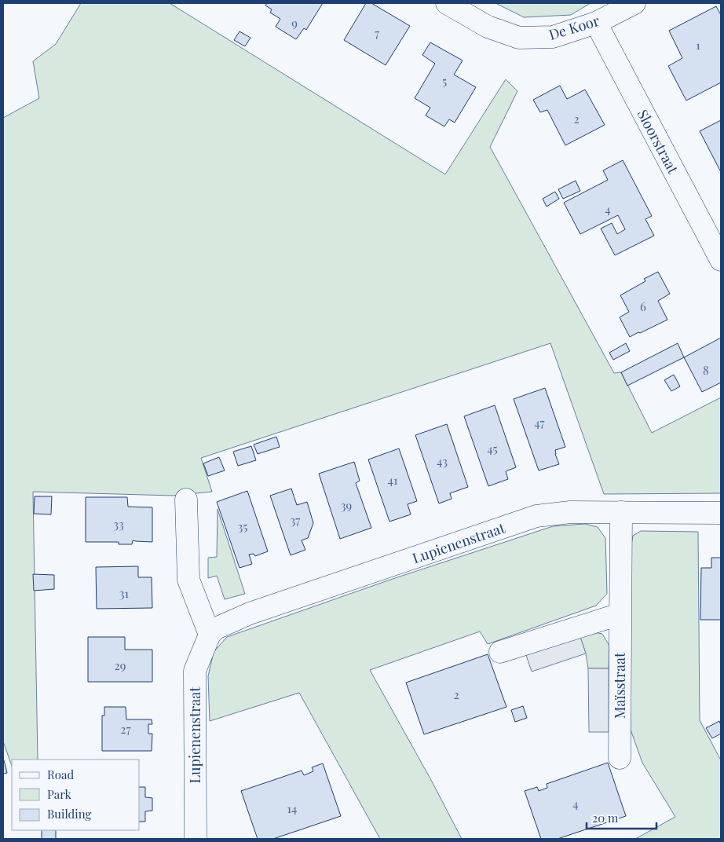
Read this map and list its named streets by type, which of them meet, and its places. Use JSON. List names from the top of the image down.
{
  "streets": {
    "street": [
      "De Koor",
      "Sloorstraat",
      "Lupienenstraat",
      "Maïsstraat"
    ]
  },
  "crossings": [
    ["De Koor", "Sloorstraat"],
    ["Lupienenstraat", "Maïsstraat"]
  ],
  "house_numbers": [
    "9",
    "7",
    "1",
    "5",
    "2",
    "4",
    "6",
    "8",
    "47",
    "45",
    "43",
    "41",
    "39",
    "37",
    "33",
    "35",
    "31",
    "29",
    "2",
    "27",
    "4",
    "14"
  ],
  "legend": ["Road", "Park", "Building"],
  "scale_bar": "20 m"
}
